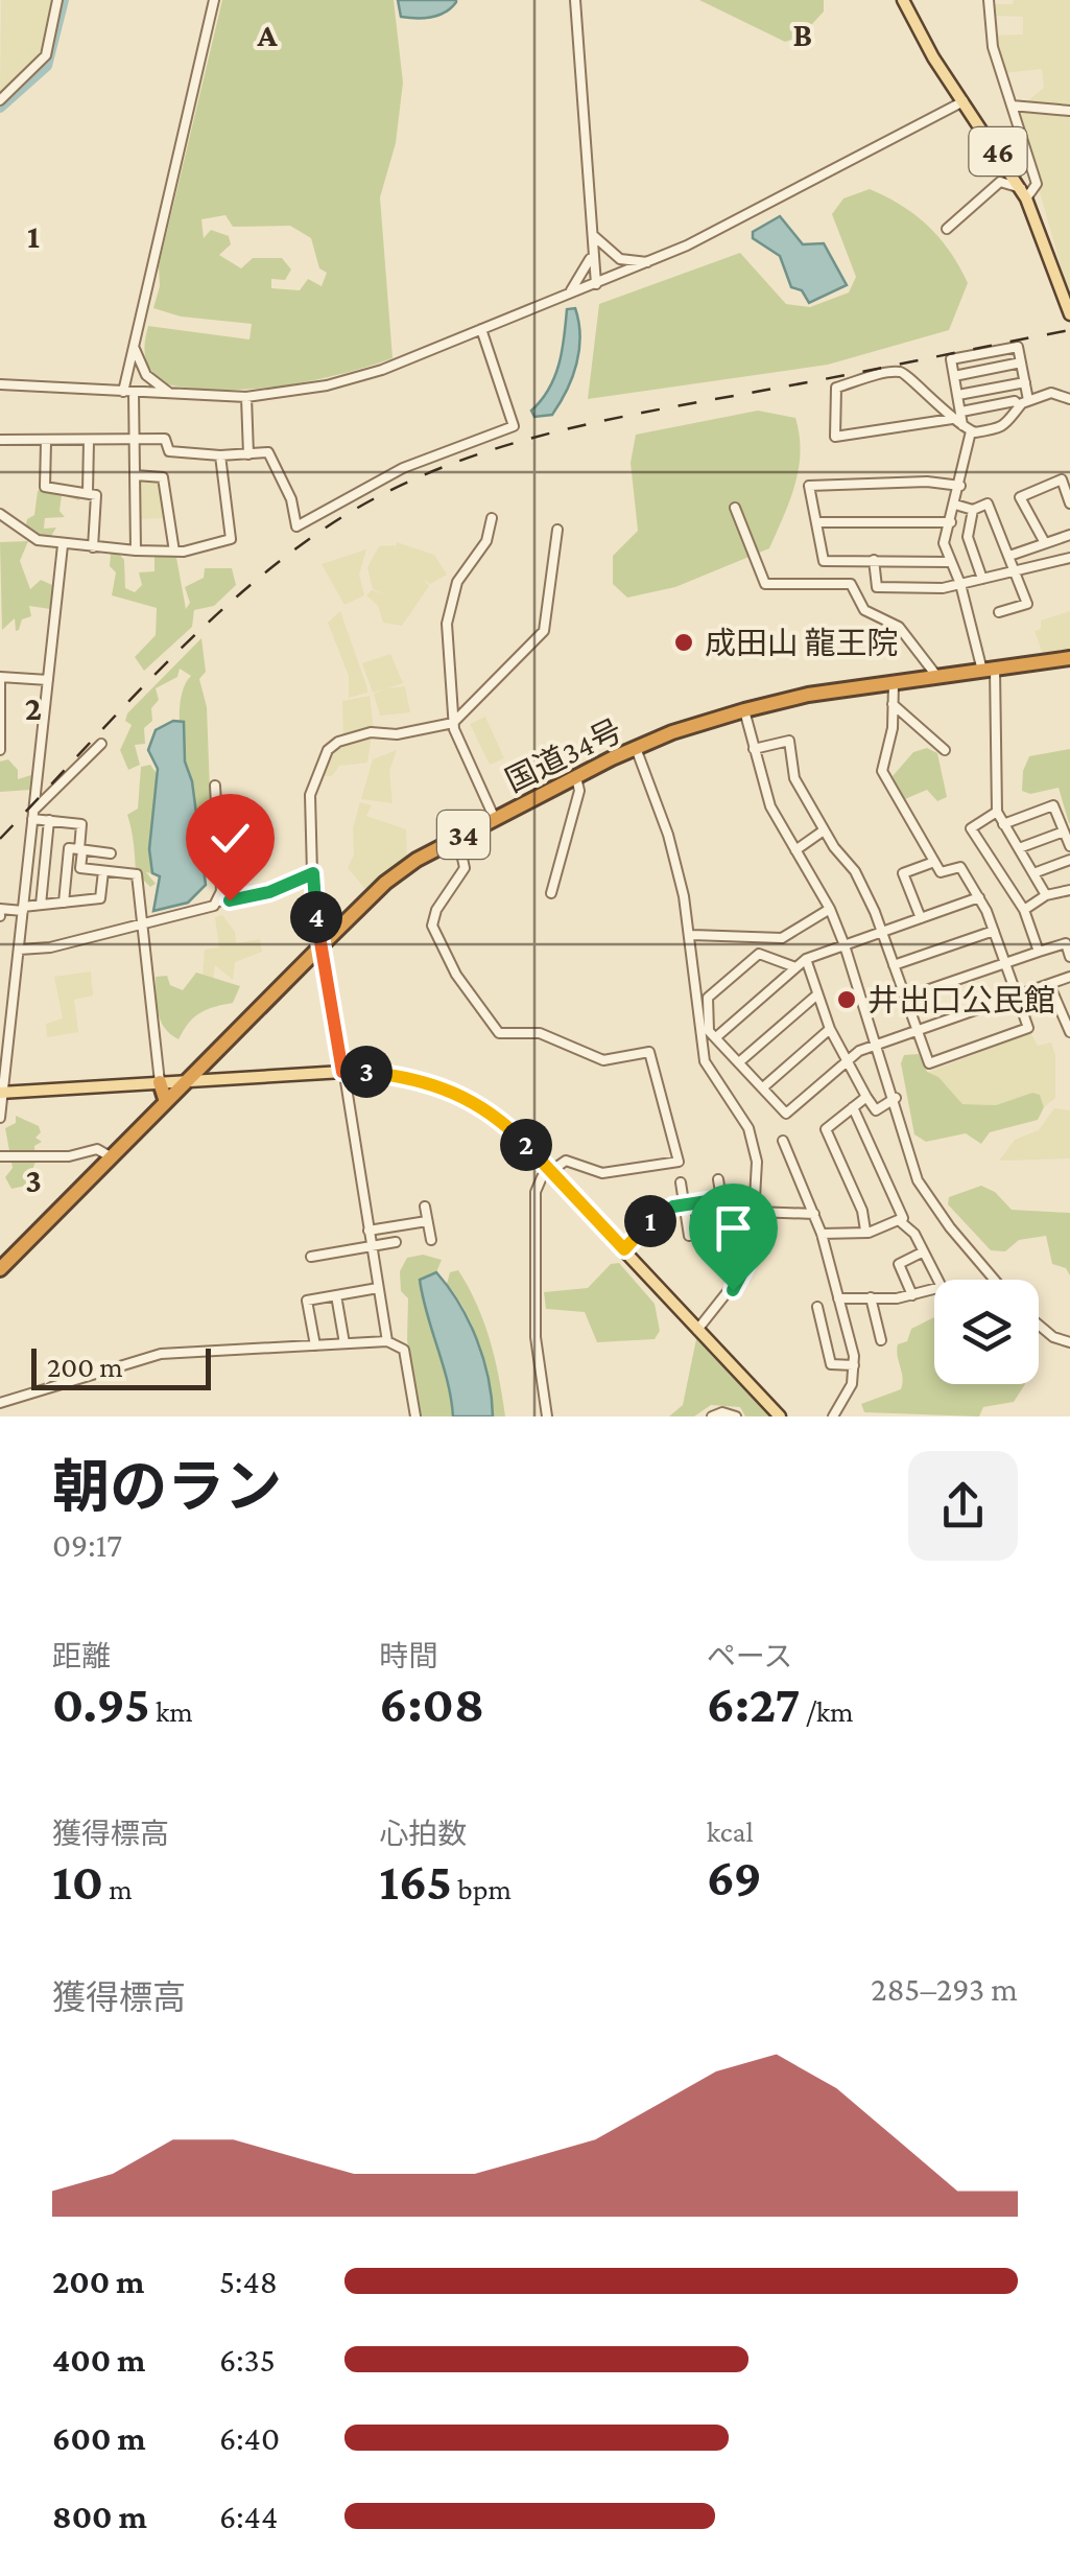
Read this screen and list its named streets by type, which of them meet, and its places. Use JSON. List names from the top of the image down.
{
  "streets": {
    "highway": ["国道34号", "34"],
    "main road": ["46"]
  },
  "places": ["成田山 龍王院", "井出口公民館"],
  "scale_bar": "200 m",
  "page": {
    "pins": [
      "4",
      "3",
      "2",
      "1"
    ],
    "scale": "200 m",
    "heading": ["朝のラン", "09:17"],
    "stats": [
      ["距離", "0.95 km"],
      ["時間", "6:08"],
      ["ペース", "6:27 /km"],
      ["獲得標高", "10 m"],
      ["心拍数", "165 bpm"],
      ["kcal", "69"]
    ],
    "chart": ["獲得標高", "285–293 m"],
    "list": [
      {
        "name": "200 m",
        "note": "5:48"
      },
      {
        "name": "400 m",
        "note": "6:35"
      },
      {
        "name": "600 m",
        "note": "6:40"
      },
      {
        "name": "800 m",
        "note": "6:44"
      }
    ]
  },
  "grid": {
    "columns": ["A", "B"],
    "rows": ["1", "2", "3"]
  }
}
